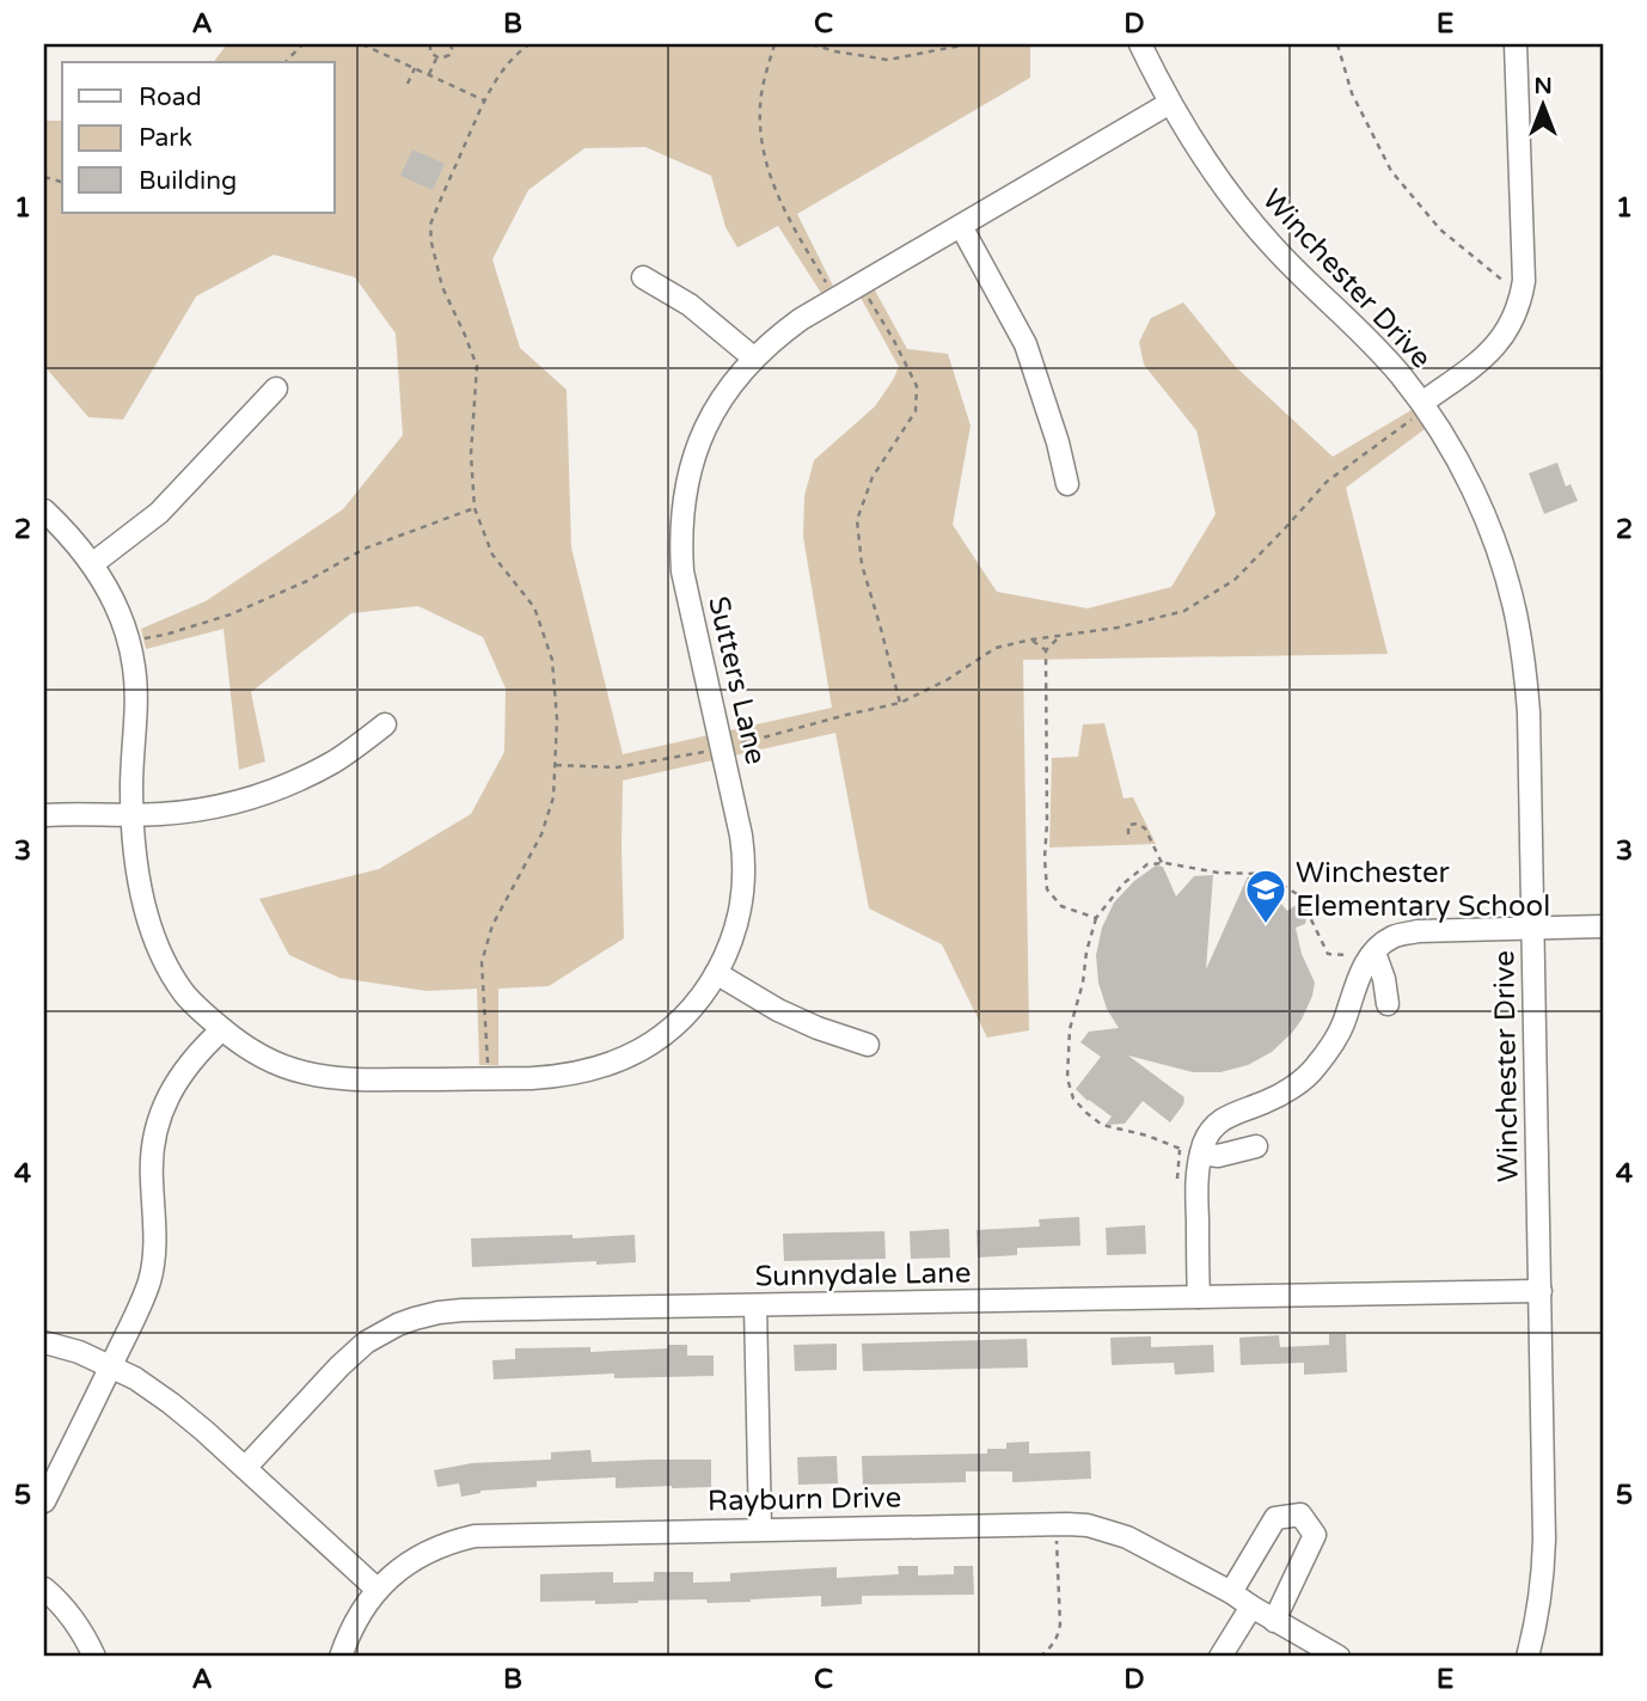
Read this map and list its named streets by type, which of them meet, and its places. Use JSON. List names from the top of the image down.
{
  "streets": {
    "street": [
      "Winchester Drive",
      "Sutters Lane",
      "Sunnydale Lane",
      "Rayburn Drive"
    ]
  },
  "crossings": [
    ["Winchester Drive", "Sutters Lane"],
    ["Winchester Drive", "Sunnydale Lane"]
  ],
  "places": {
    "school or university": ["Winchester Elementary School"]
  },
  "legend": ["Road", "Park", "Building"],
  "north": "top",
  "grid": {
    "columns": [
      "A",
      "B",
      "C",
      "D",
      "E"
    ],
    "rows": [
      "1",
      "2",
      "3",
      "4",
      "5"
    ]
  }
}
